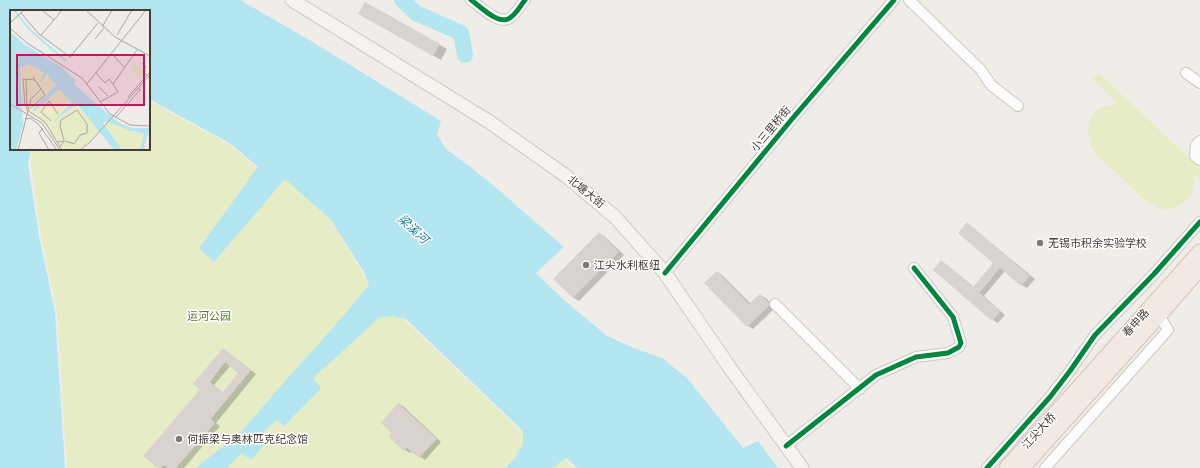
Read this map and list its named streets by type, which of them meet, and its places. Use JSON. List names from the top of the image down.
{
  "streets": {
    "main road": ["北塘大街", "春申路", "江尖大桥"],
    "street": ["小三里桥街"]
  },
  "crossings": [
    ["小三里桥街", "北塘大街"],
    ["春申路", "江尖大桥"]
  ],
  "water": ["梁溪河"],
  "parks": ["运河公园"],
  "places": ["无锡市积余实验学校", "江尖水利枢纽", "何振梁与奥林匹克纪念馆"]
}
